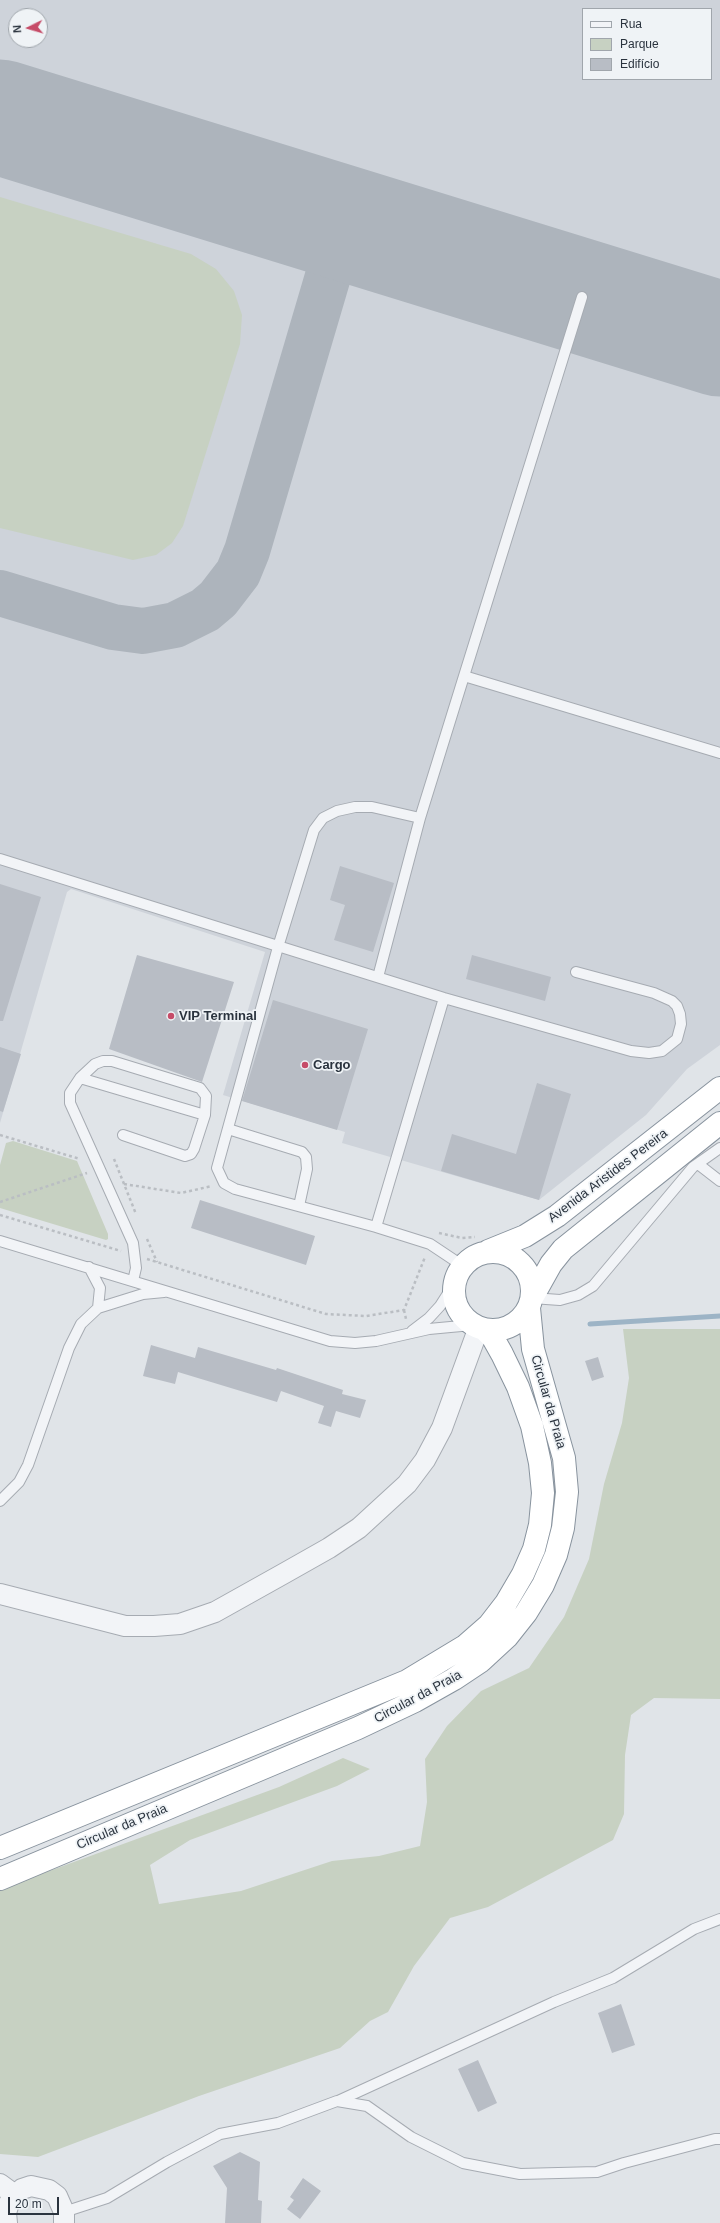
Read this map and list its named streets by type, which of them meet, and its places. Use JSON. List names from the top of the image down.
{
  "streets": {
    "highway": ["Avenida Aristides Pereira", "Circular da Praia"]
  },
  "crossings": [
    ["Avenida Aristides Pereira", "Circular da Praia"]
  ],
  "places": ["VIP Terminal", "Cargo"],
  "legend": ["Rua", "Parque", "Edifício"],
  "scale_bar": "20 m",
  "north": "left"
}
